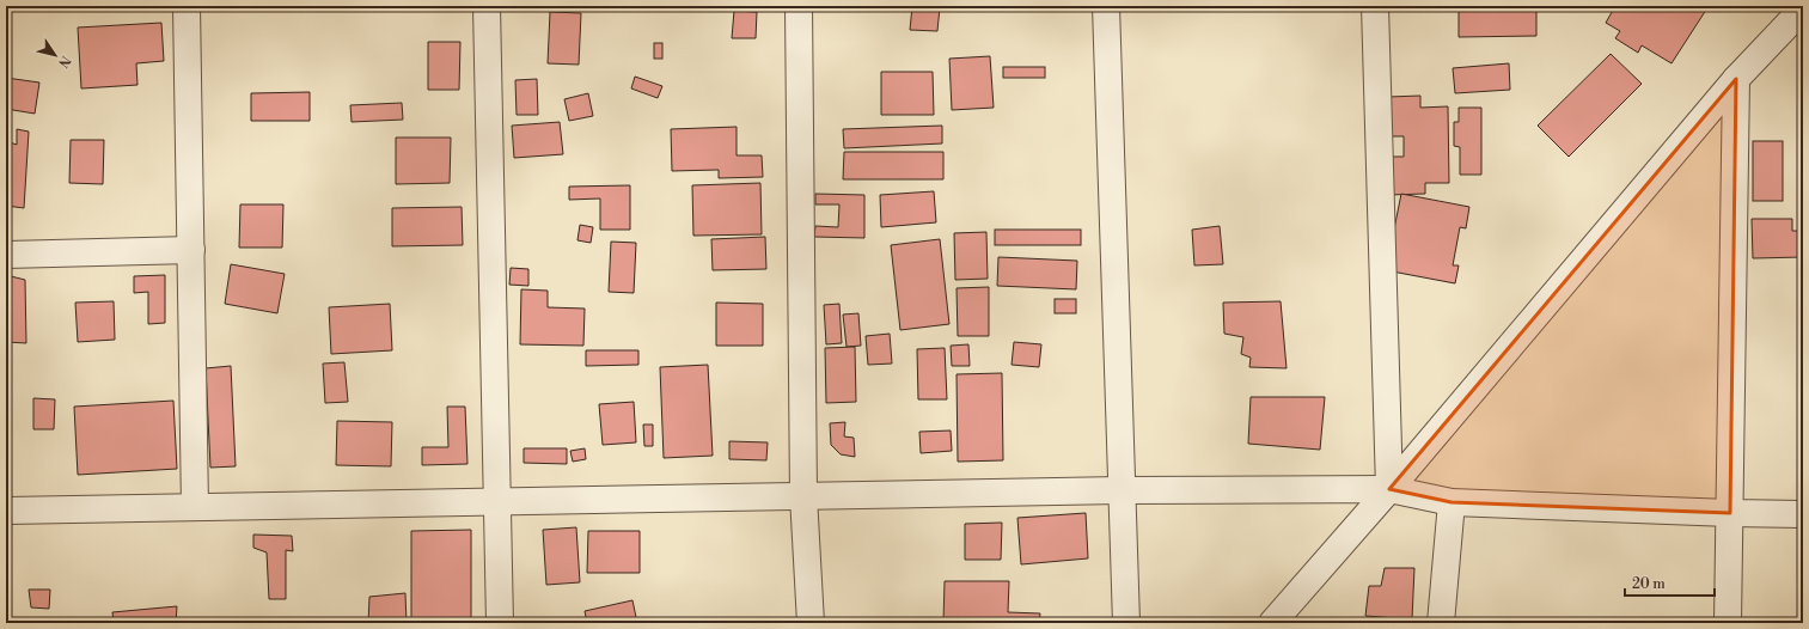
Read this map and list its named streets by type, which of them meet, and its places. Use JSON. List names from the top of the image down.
{
  "scale_bar": "20 m",
  "north": "bottom right"
}
